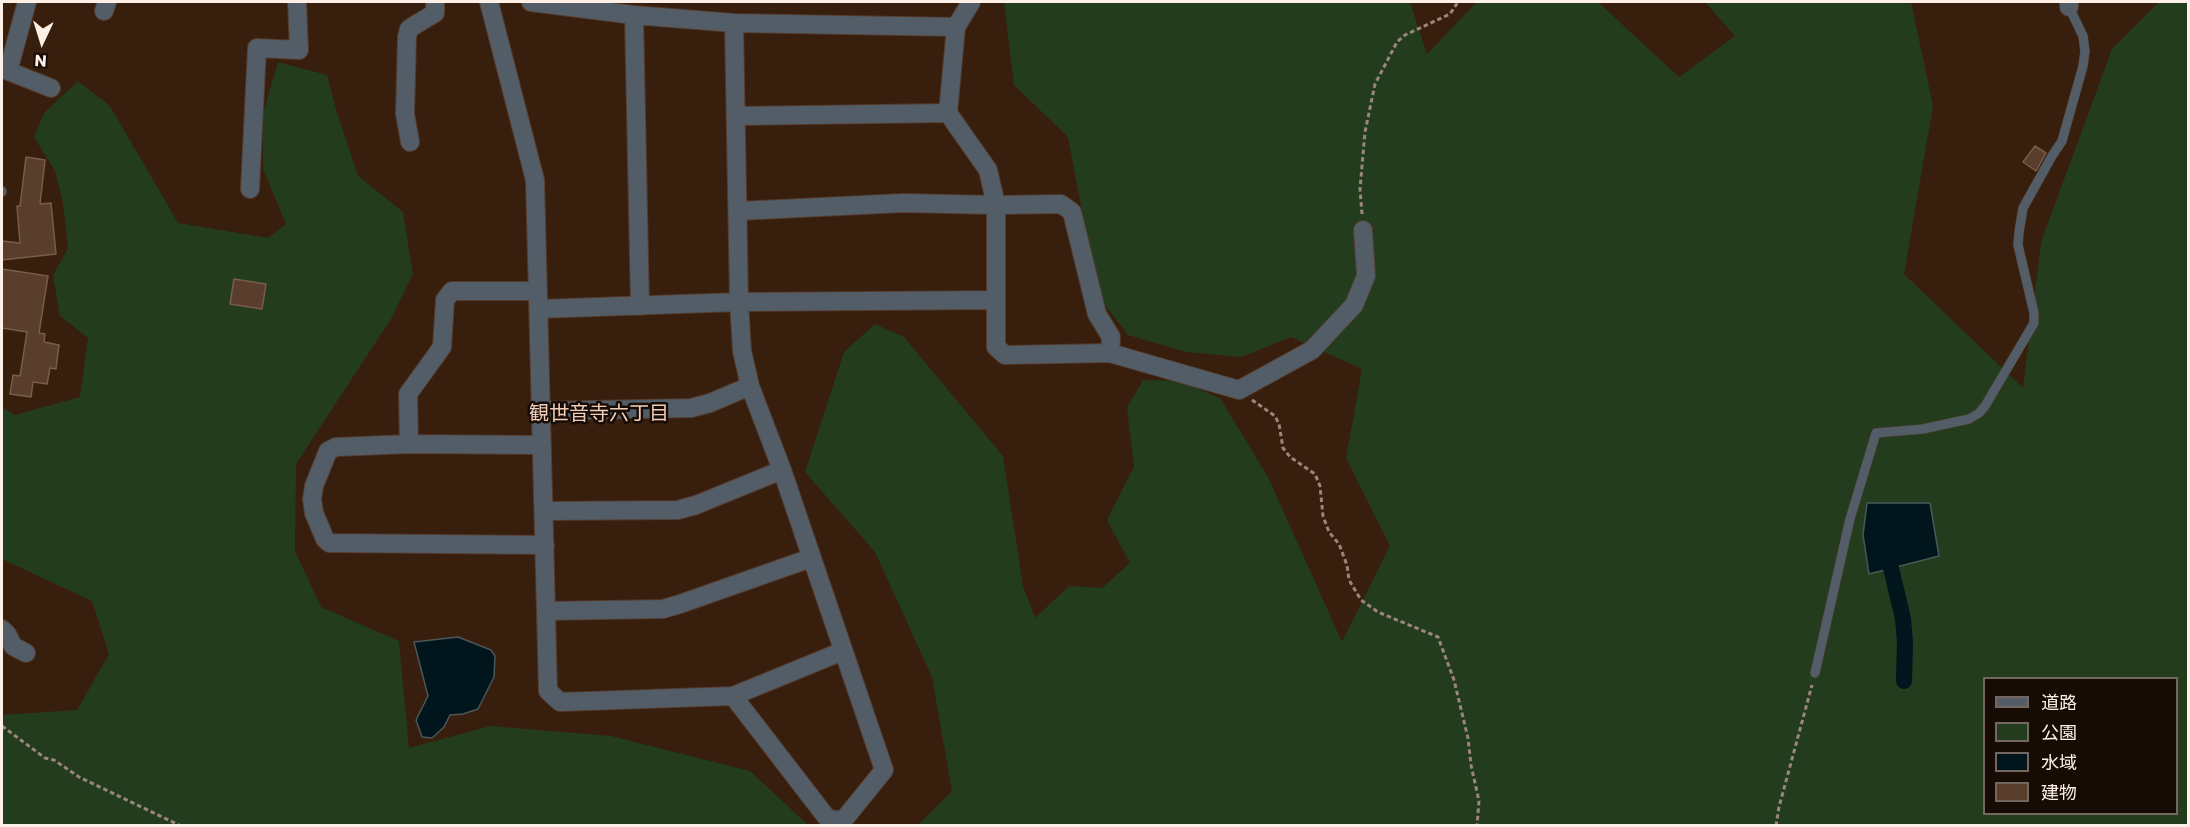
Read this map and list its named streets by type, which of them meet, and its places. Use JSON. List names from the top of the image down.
{
  "districts": ["観世音寺六丁目"],
  "legend": [
    "道路",
    "公園",
    "水域",
    "建物"
  ],
  "north": "bottom"
}
